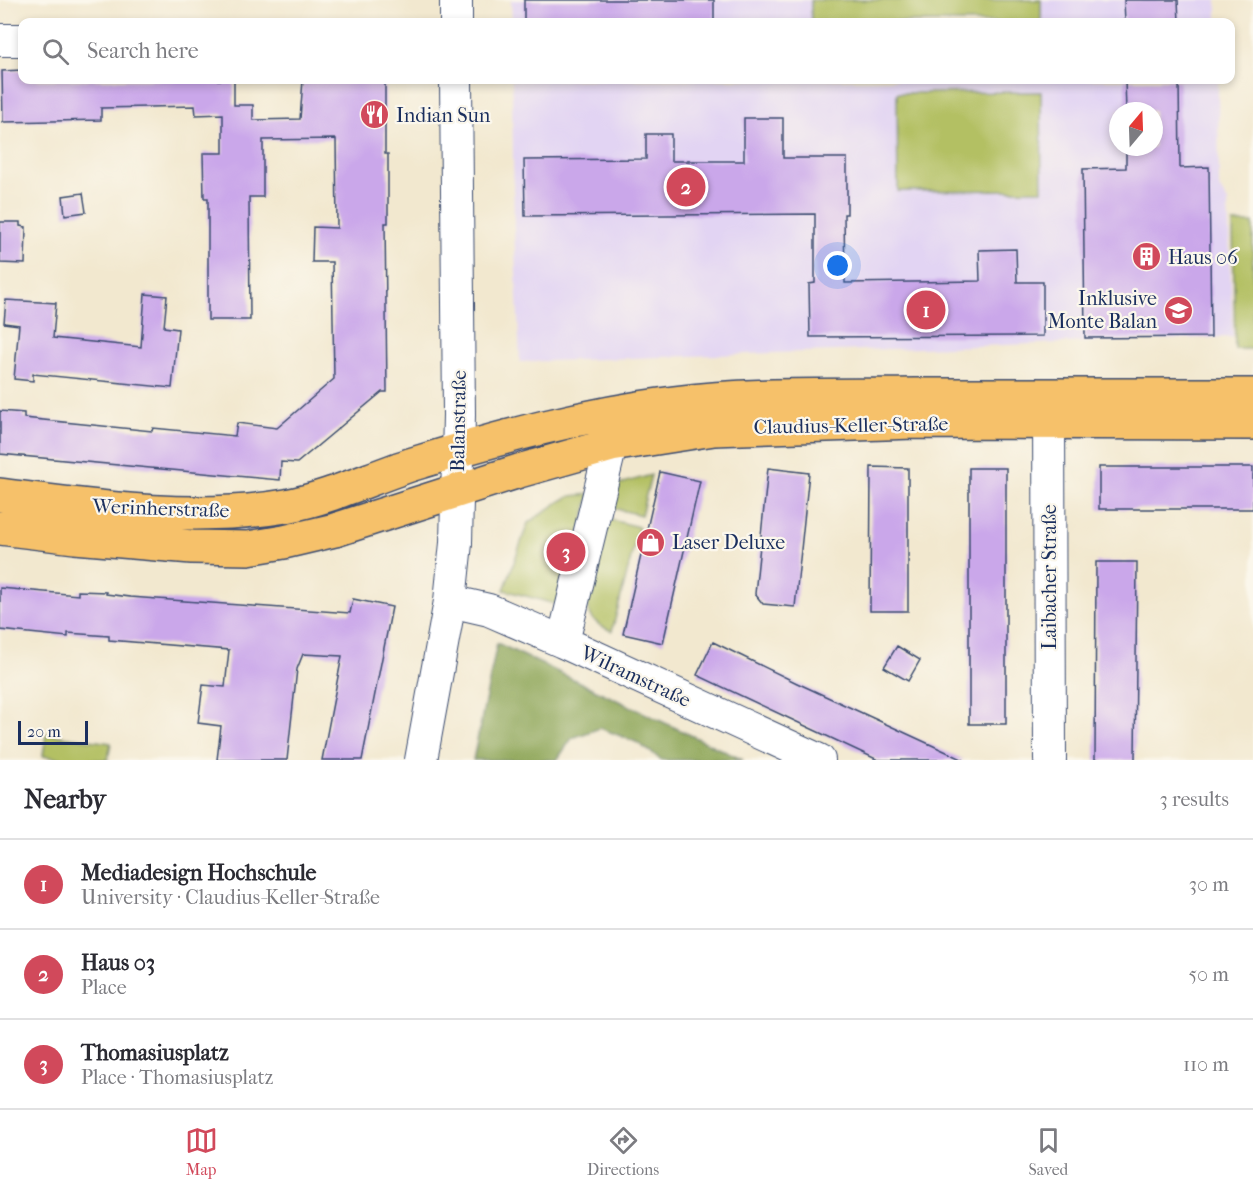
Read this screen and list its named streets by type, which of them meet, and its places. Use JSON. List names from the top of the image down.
{
  "streets": {
    "main road": ["Claudius-Keller-Straße", "Werinherstraße"],
    "street": ["Balanstraße", "Laibacher Straße", "Wilramstraße"]
  },
  "crossings": [
    ["Balanstraße", "Claudius-Keller-Straße"],
    ["Balanstraße", "Werinherstraße"],
    ["Balanstraße", "Wilramstraße"],
    ["Claudius-Keller-Straße", "Werinherstraße"],
    ["Claudius-Keller-Straße", "Laibacher Straße"]
  ],
  "places": {
    "restaurant": ["Indian Sun"],
    "building": ["Haus 06"],
    "school or university": ["Inklusive Monte Balan"],
    "shop": ["Laser Deluxe"]
  },
  "scale_bar": "20 m",
  "north": "top",
  "page": {
    "search": "Search here",
    "pins": ["2", "1", "3"],
    "scale": "20 m",
    "heading": ["Nearby", "3 results"],
    "list": [
      {
        "mark": "1",
        "name": "Mediadesign Hochschule",
        "note": "University · Claudius-Keller-Straße",
        "value": "30 m"
      },
      {
        "mark": "2",
        "name": "Haus 03",
        "note": "Place",
        "value": "50 m"
      },
      {
        "mark": "3",
        "name": "Thomasiusplatz",
        "note": "Place · Thomasiusplatz",
        "value": "110 m"
      }
    ],
    "nav": ["Map", "Directions", "Saved"]
  }
}
